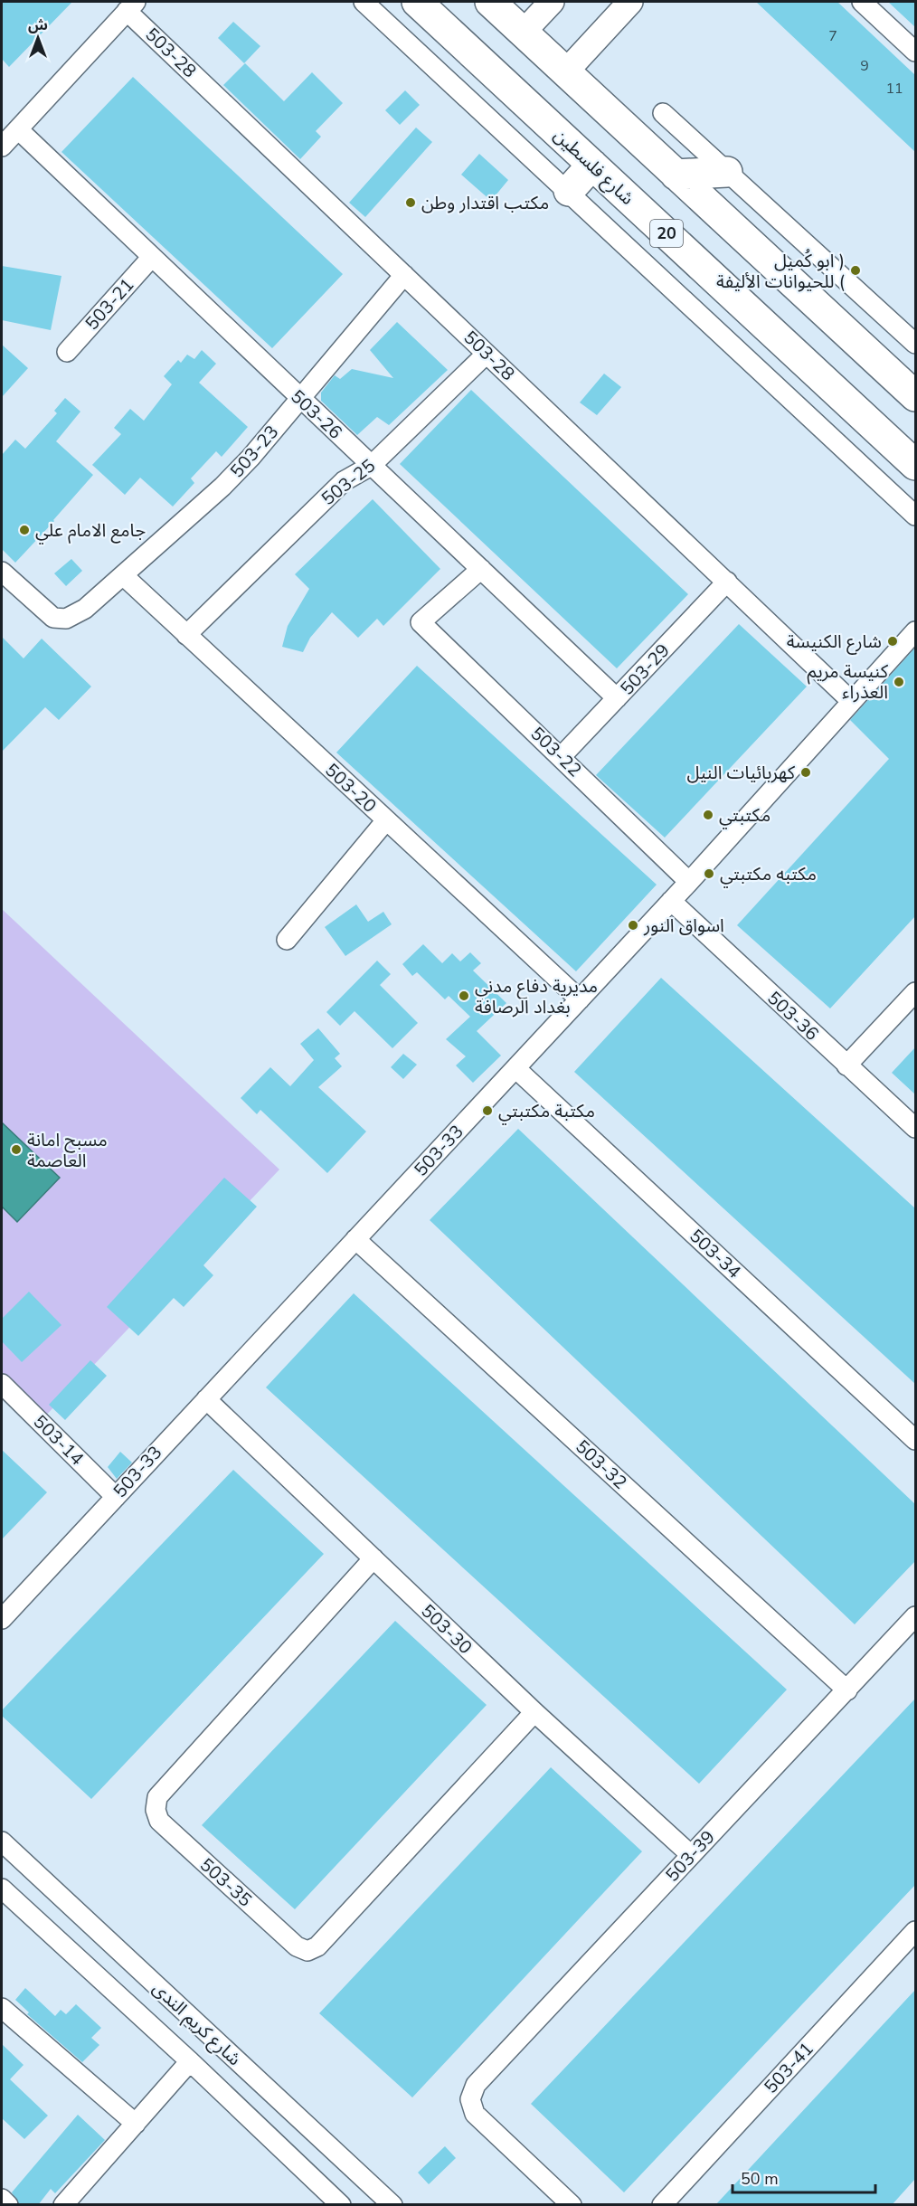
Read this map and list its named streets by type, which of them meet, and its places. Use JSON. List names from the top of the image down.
{
  "streets": {
    "main road": ["شارع فلسطين", "20"],
    "street": [
      "503-28",
      "503-21",
      "503-26",
      "503-23",
      "503-25",
      "503-29",
      "503-22",
      "503-20",
      "503-36",
      "503-33",
      "503-34",
      "503-14",
      "503-32",
      "503-30",
      "503-39",
      "503-35",
      "شارع كريم الندى",
      "503-41"
    ]
  },
  "crossings": [
    ["503-28", "503-23"],
    ["503-28", "503-25"],
    ["503-28", "503-29"],
    ["503-28", "503-33"],
    ["503-21", "503-26"],
    ["503-26", "503-23"],
    ["503-26", "503-25"],
    ["503-26", "503-29"],
    ["503-26", "503-22"],
    ["503-23", "503-20"],
    ["503-25", "503-20"],
    ["503-29", "503-22"],
    ["503-22", "503-33"],
    ["503-20", "503-33"],
    ["503-36", "503-33"],
    ["503-33", "503-34"],
    ["503-33", "503-14"],
    ["503-33", "503-32"],
    ["503-33", "503-30"],
    ["503-32", "503-39"],
    ["503-30", "503-39"],
    ["503-30", "503-35"]
  ],
  "places": [
    "مكتب اقتدار وطن",
    "ابو كُميل ) للحيوانات الأليفة (",
    "جامع الامام علي",
    "شارع الكنيسة",
    "كنيسة مريم العذراء",
    "كهربائيات النيل",
    "مكتبتي",
    "مكتبه مكتبتي",
    "اسواق النور",
    "مديرية دفاع مدني بغداد الرصافة",
    "مكتبة مكتبتي",
    "مسبح امانة العاصمة"
  ],
  "house_numbers": ["7", "9", "11"],
  "scale_bar": "50 m",
  "north": "top"
}
